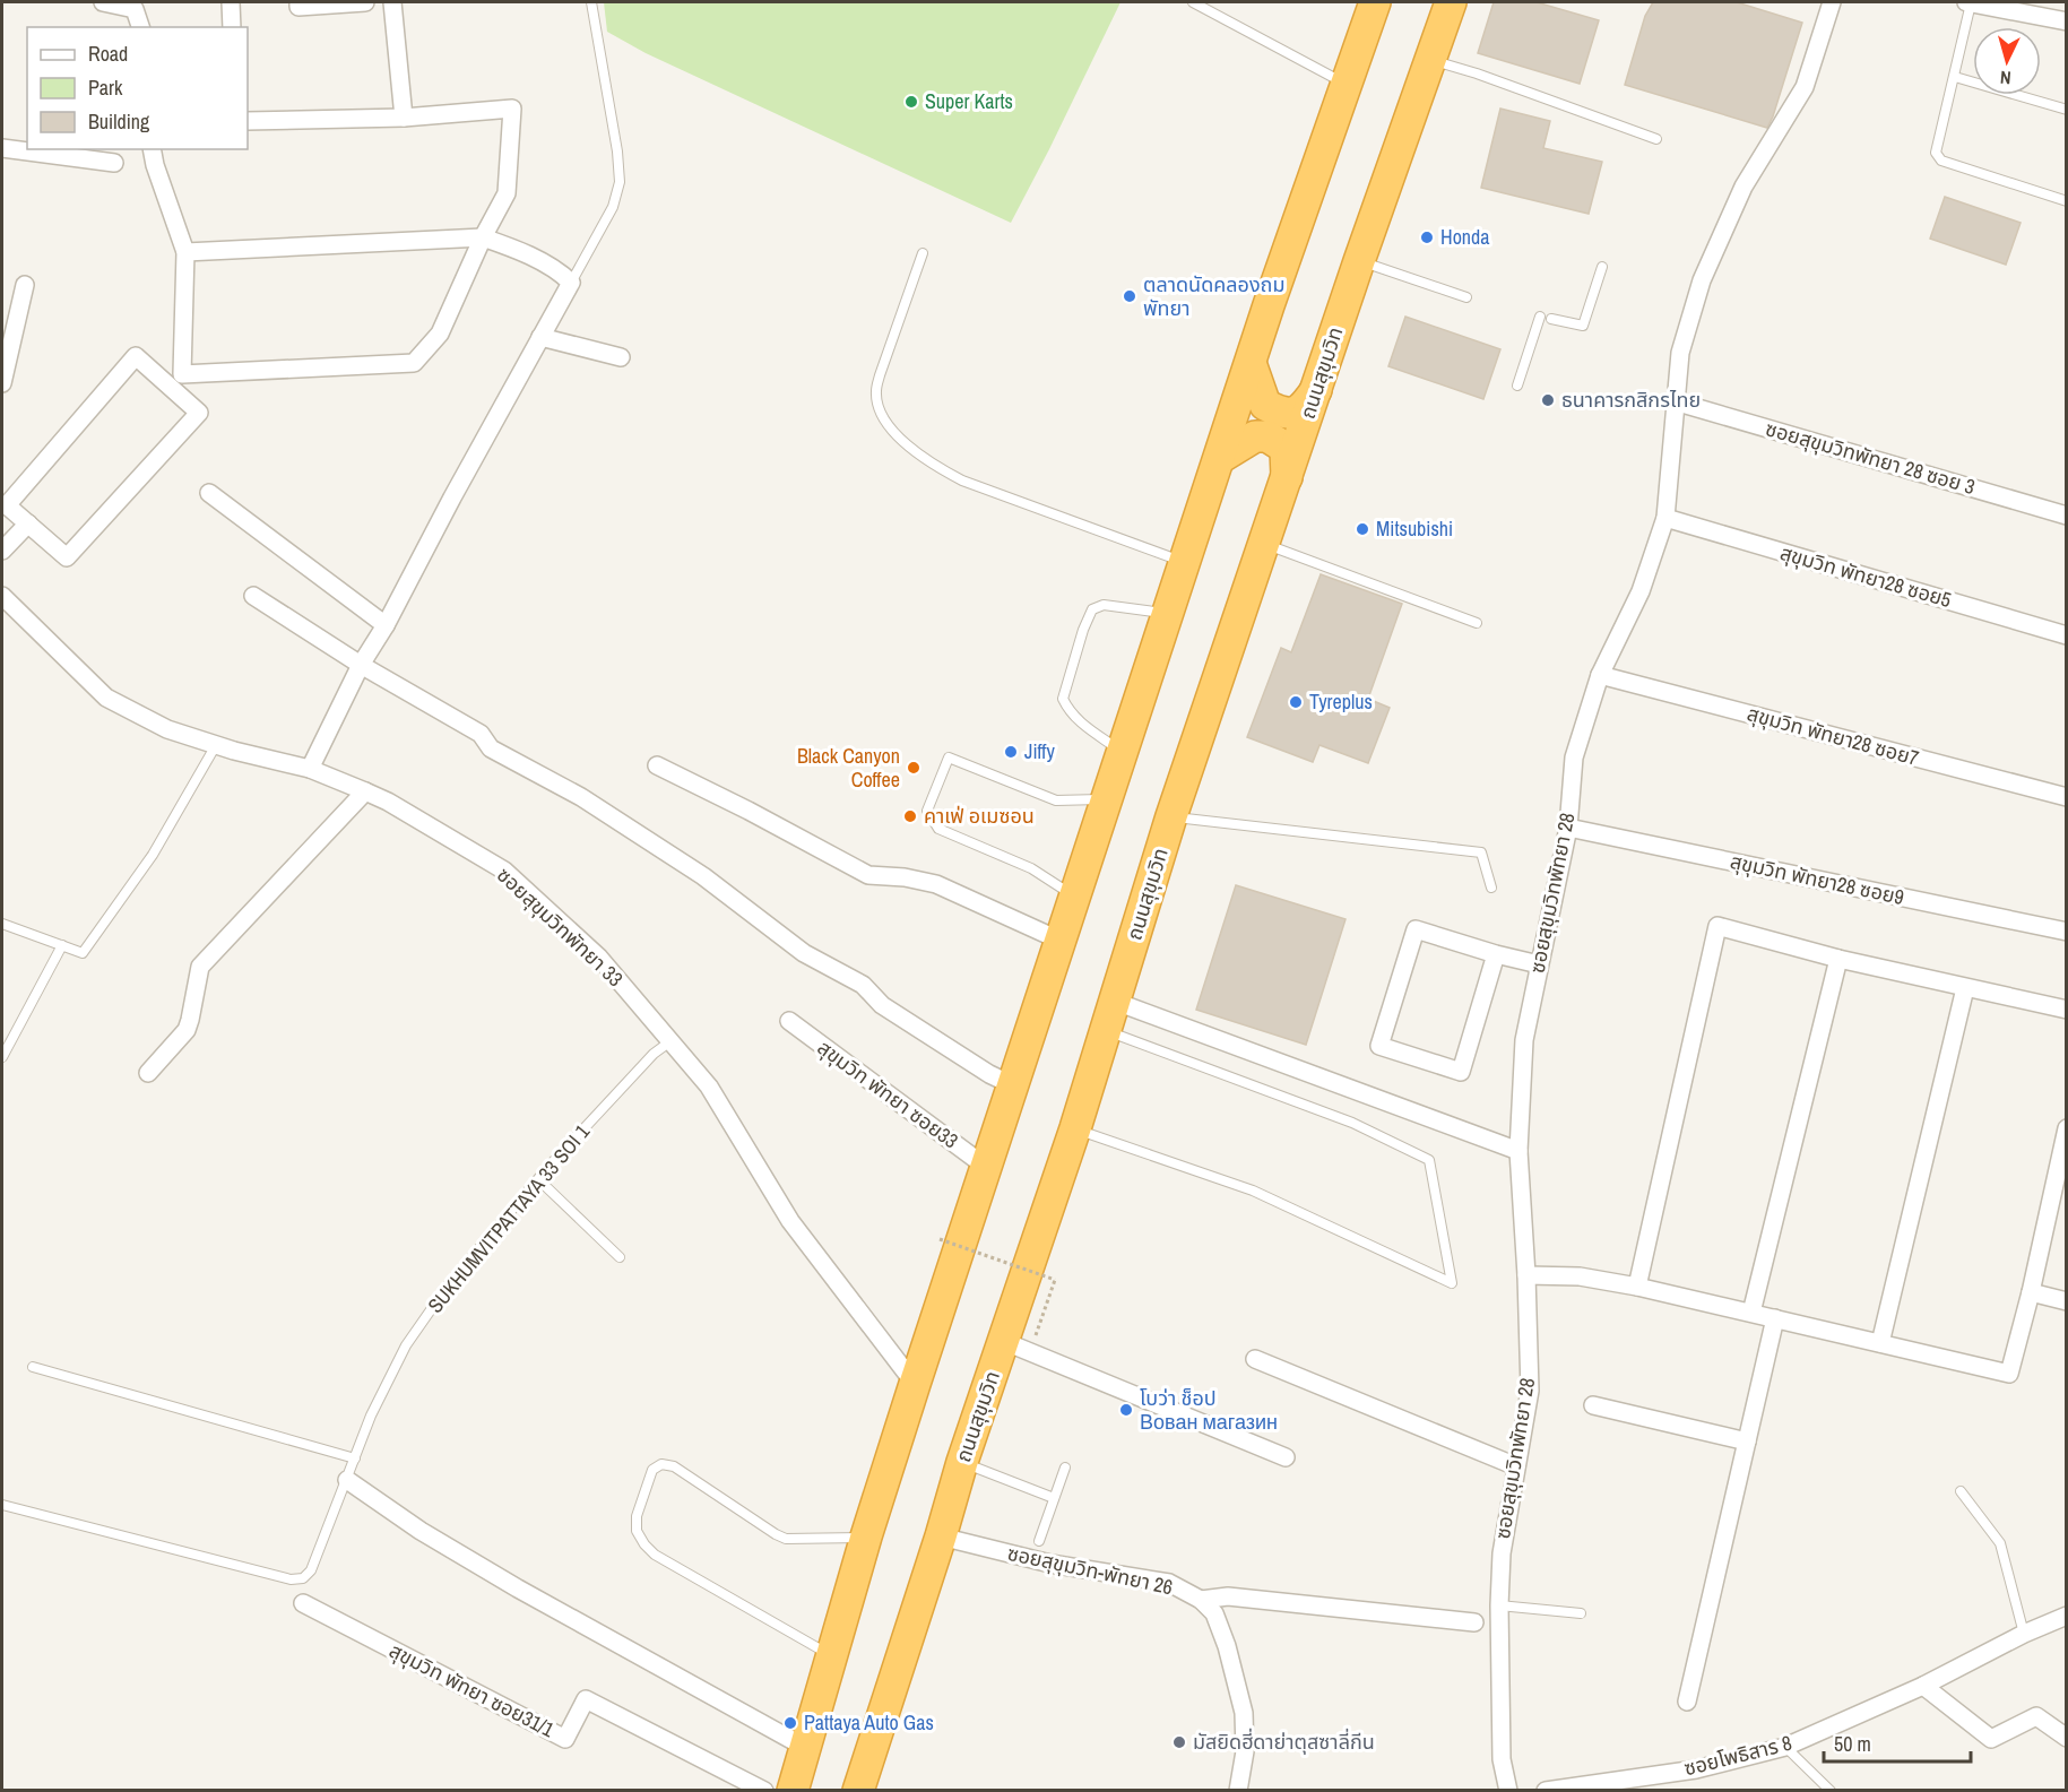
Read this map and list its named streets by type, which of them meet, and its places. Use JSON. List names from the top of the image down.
{
  "streets": {
    "highway": ["ถนนสุขุมวิท"],
    "street": [
      "ซอยสุขุมวิทพัทยา 28 ซอย 3",
      "สุขุมวิท พัทยา28 ซอย5",
      "สุขุมวิท พัทยา28 ซอย7",
      "สุขุมวิท พัทยา28 ซอย9",
      "ซอยสุขุมวิทพัทยา 28",
      "ซอยสุขุมวิทพัทยา 33",
      "สุขุมวิท พัทยา ซอย33",
      "ซอยสุขุมวิท-พัทยา 26",
      "สุขุมวิท พัทยา ซอย31/1",
      "ซอยโพธิสาร 8"
    ],
    "lane": ["SUKHUMVITPATTAYA 33 SOI 1"]
  },
  "crossings": [
    ["ถนนสุขุมวิท", "ซอยสุขุมวิท-พัทยา 26"],
    ["ซอยสุขุมวิทพัทยา 28 ซอย 3", "ซอยสุขุมวิทพัทยา 28"],
    ["สุขุมวิท พัทยา28 ซอย5", "ซอยสุขุมวิทพัทยา 28"],
    ["สุขุมวิท พัทยา28 ซอย7", "ซอยสุขุมวิทพัทยา 28"],
    ["สุขุมวิท พัทยา28 ซอย9", "ซอยสุขุมวิทพัทยา 28"],
    ["ซอยสุขุมวิทพัทยา 33", "SUKHUMVITPATTAYA 33 SOI 1"]
  ],
  "places": [
    "Super Karts",
    "Honda",
    "ตลาดนัดคลองถม พัทยา",
    "ธนาคารกสิกรไทย",
    "Mitsubishi",
    "Tyreplus",
    "Jiffy",
    "Black Canyon Coffee",
    "คาเฟ่ อเมซอน",
    "โบว่า ช็อป Вован магазин",
    "Pattaya Auto Gas",
    "มัสยิดฮี่ดาย่าตุสซาลี่กีน"
  ],
  "legend": ["Road", "Park", "Building"],
  "scale_bar": "50 m",
  "north": "bottom"
}
